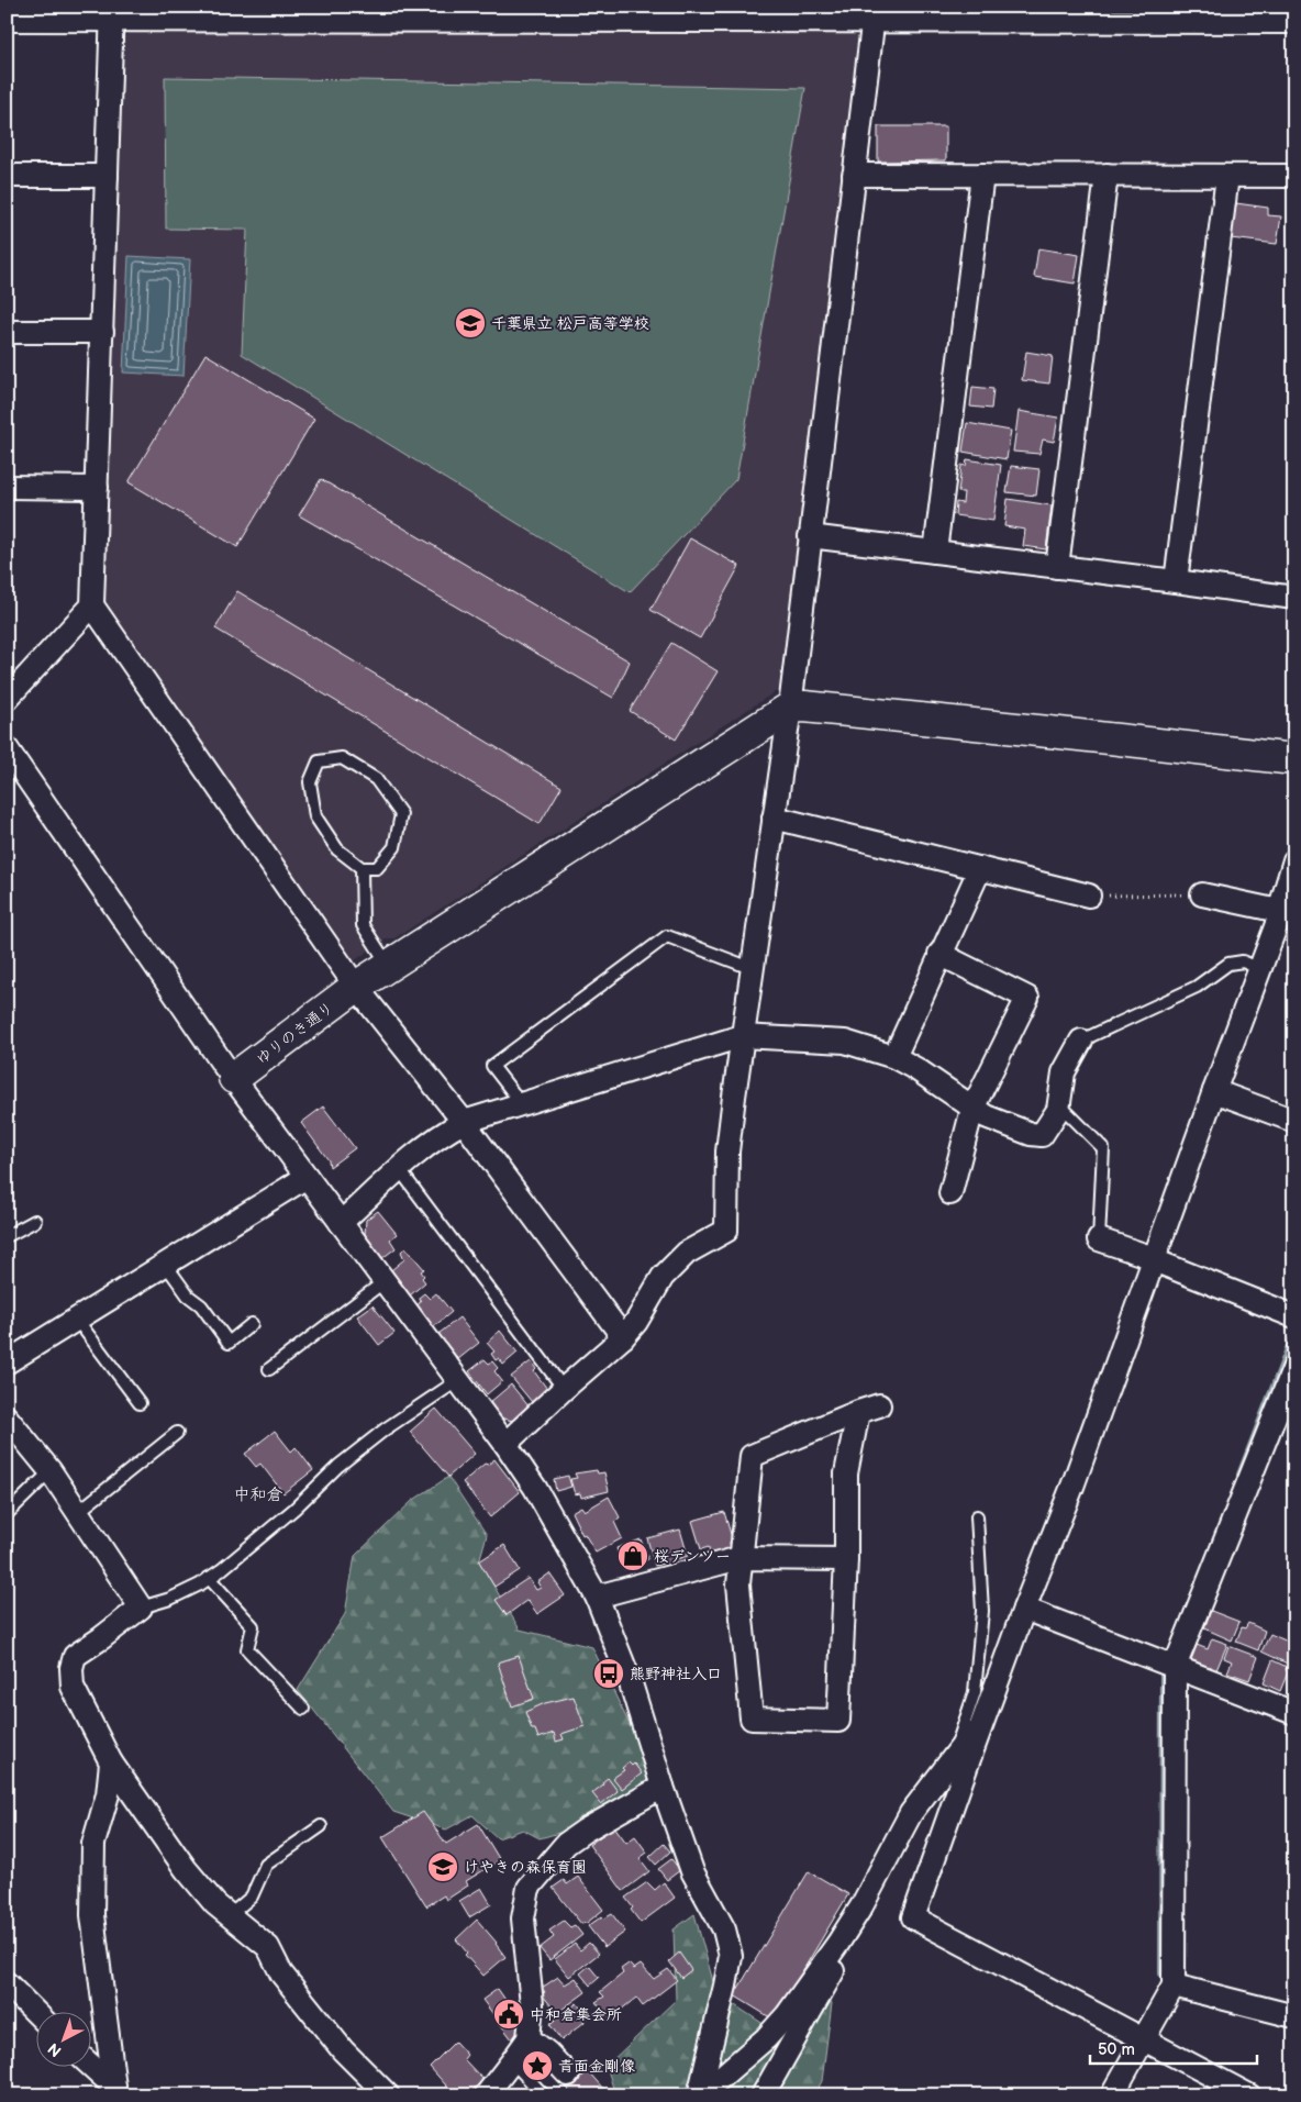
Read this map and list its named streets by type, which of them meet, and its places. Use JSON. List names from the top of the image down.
{
  "streets": {
    "street": ["ゆりのき通り"]
  },
  "districts": ["中和倉"],
  "places": {
    "school or university": ["千葉県立 松戸高等学校", "けやきの森保育園"],
    "shop": ["桜デンソー"],
    "bus stop": ["熊野神社入口"],
    "public building": ["中和倉集会所"],
    "place": ["青面金剛像"]
  },
  "scale_bar": "50 m",
  "north": "bottom left"
}
